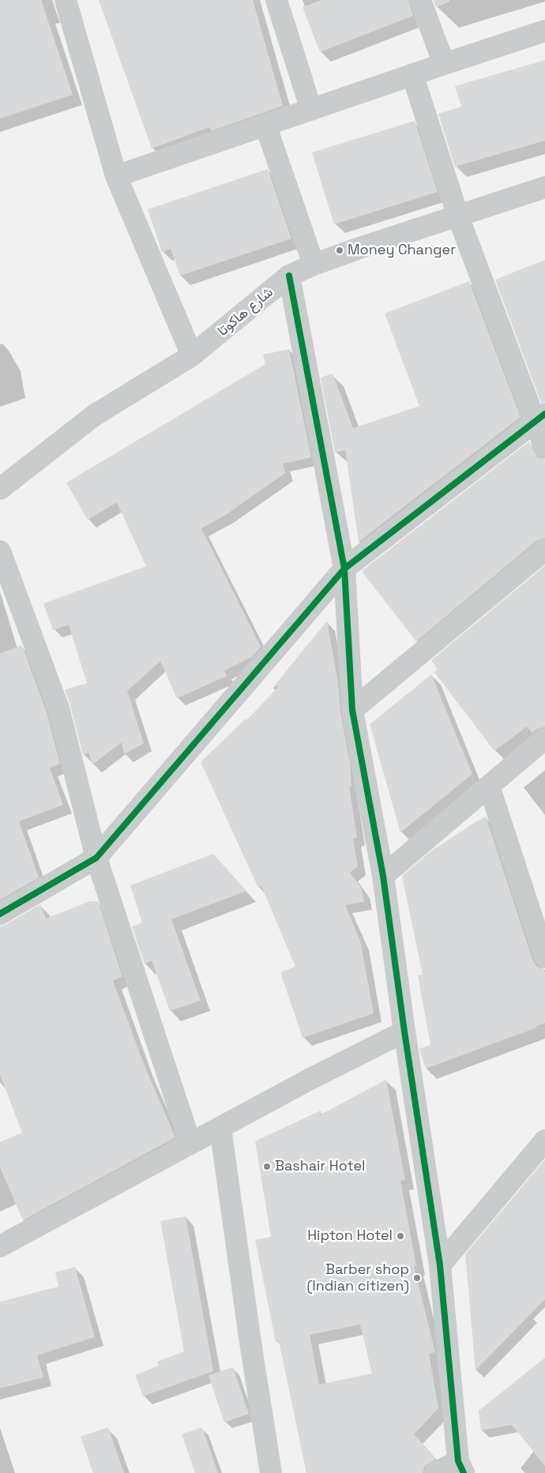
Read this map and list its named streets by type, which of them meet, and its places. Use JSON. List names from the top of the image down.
{
  "streets": {
    "street": ["شارع هاكوتا"]
  },
  "places": [
    "Money Changer",
    "Bashair Hotel",
    "Hipton Hotel",
    "Barber shop (Indian citizen)"
  ]
}
